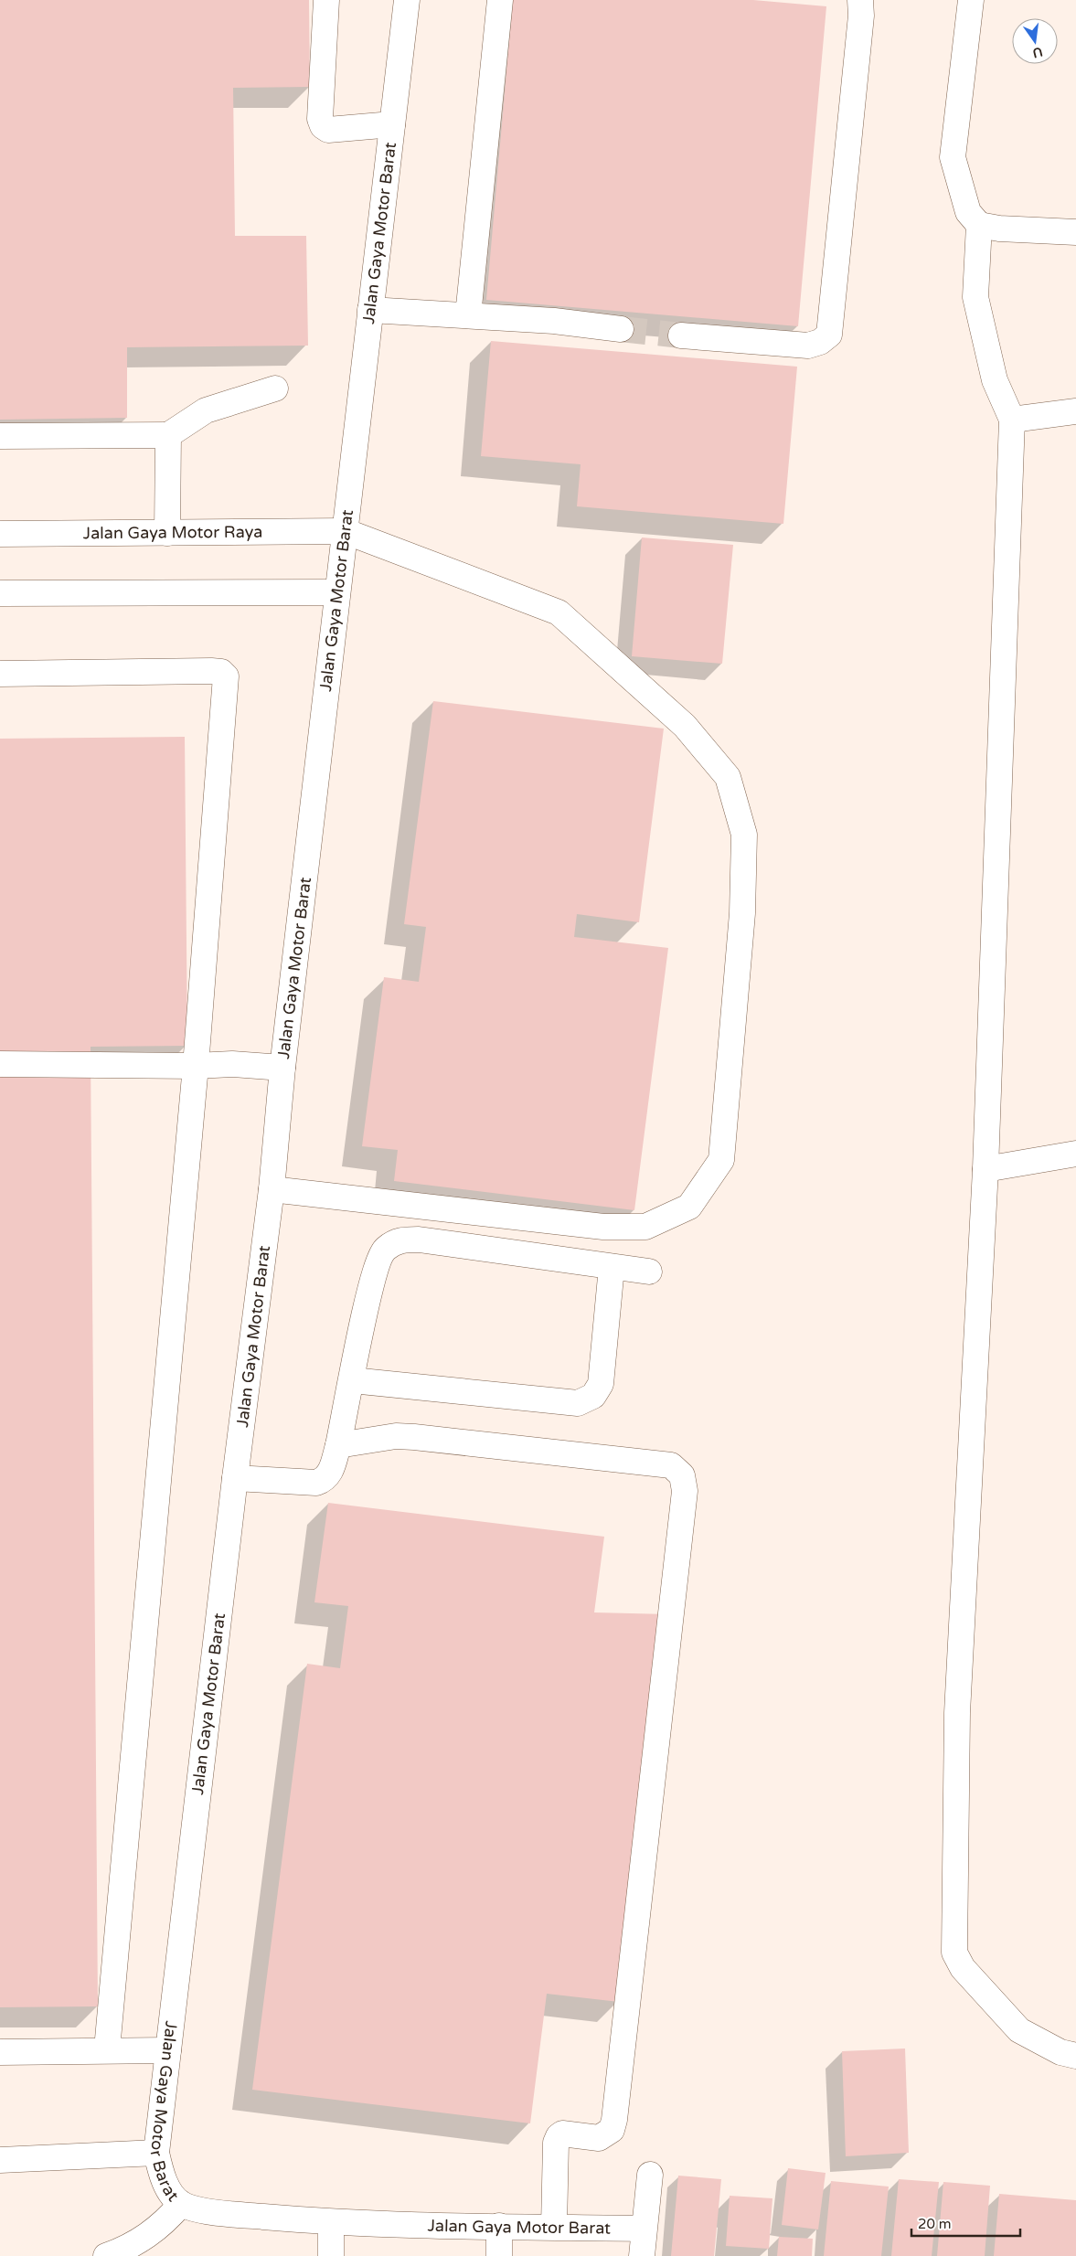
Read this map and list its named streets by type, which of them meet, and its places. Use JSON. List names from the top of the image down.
{
  "streets": {
    "street": ["Jalan Gaya Motor Barat", "Jalan Gaya Motor Raya"]
  },
  "crossings": [
    ["Jalan Gaya Motor Barat", "Jalan Gaya Motor Raya"]
  ],
  "scale_bar": "20 m",
  "north": "bottom"
}
